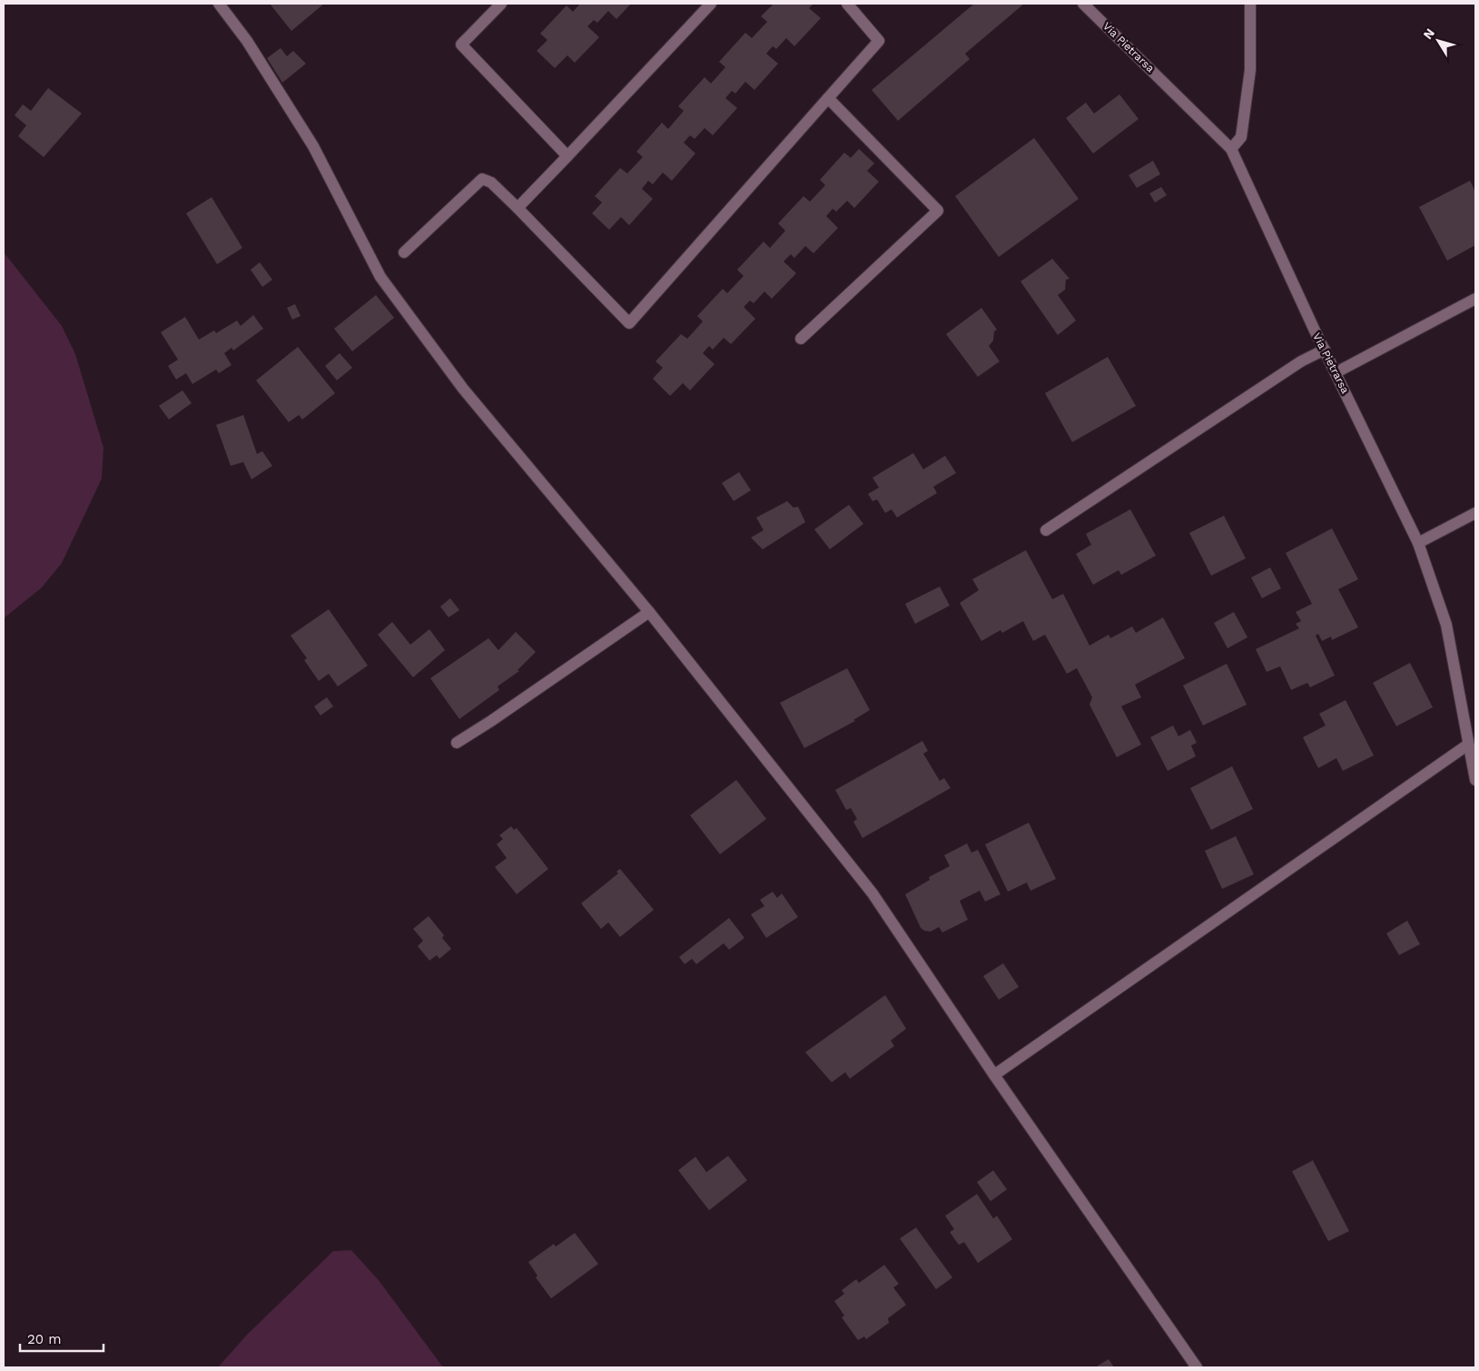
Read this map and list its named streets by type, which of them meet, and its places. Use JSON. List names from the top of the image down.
{
  "streets": {
    "street": ["Via Pietrarsa"]
  },
  "scale_bar": "20 m",
  "north": "top left"
}
